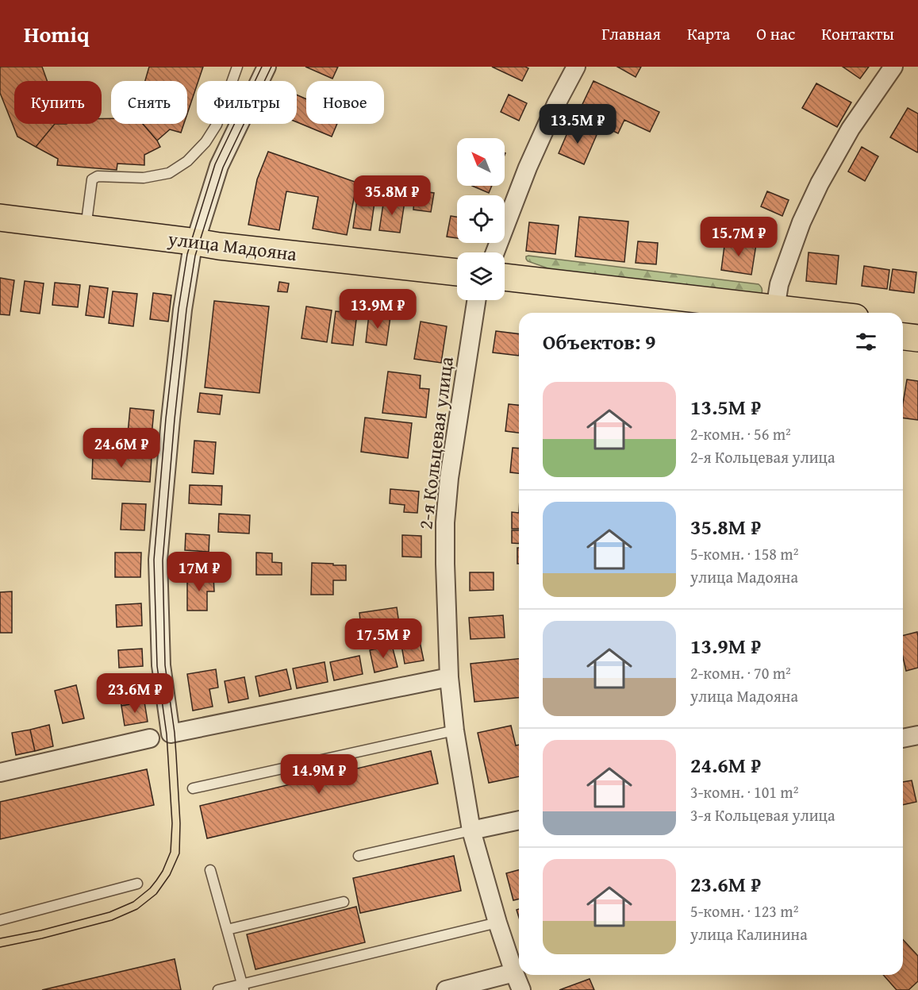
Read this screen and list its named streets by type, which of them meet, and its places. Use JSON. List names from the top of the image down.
{
  "streets": {
    "main road": ["улица Мадояна"],
    "street": ["2-я Кольцевая улица"]
  },
  "north": "top left",
  "page": {
    "header": "Homiq",
    "nav": [
      "Главная",
      "Карта",
      "О нас",
      "Контакты"
    ],
    "chip": [
      "Купить",
      "Снять",
      "Фильтры",
      "Новое"
    ],
    "price": [
      "13.5M ₽",
      "35.8M ₽",
      "15.7M ₽",
      "13.9M ₽",
      "24.6M ₽",
      "17M ₽",
      "17.5M ₽",
      "23.6M ₽",
      "14.9M ₽"
    ],
    "heading": "Объектов: 9",
    "list": [
      {
        "name": "13.5M ₽",
        "note": "2-комн. · 56 m² · 2-я Кольцевая улица"
      },
      {
        "name": "35.8M ₽",
        "note": "5-комн. · 158 m² · улица Мадояна"
      },
      {
        "name": "13.9M ₽",
        "note": "2-комн. · 70 m² · улица Мадояна"
      },
      {
        "name": "24.6M ₽",
        "note": "3-комн. · 101 m² · 3-я Кольцевая улица"
      },
      {
        "name": "23.6M ₽",
        "note": "5-комн. · 123 m² · улица Калинина"
      }
    ]
  }
}
